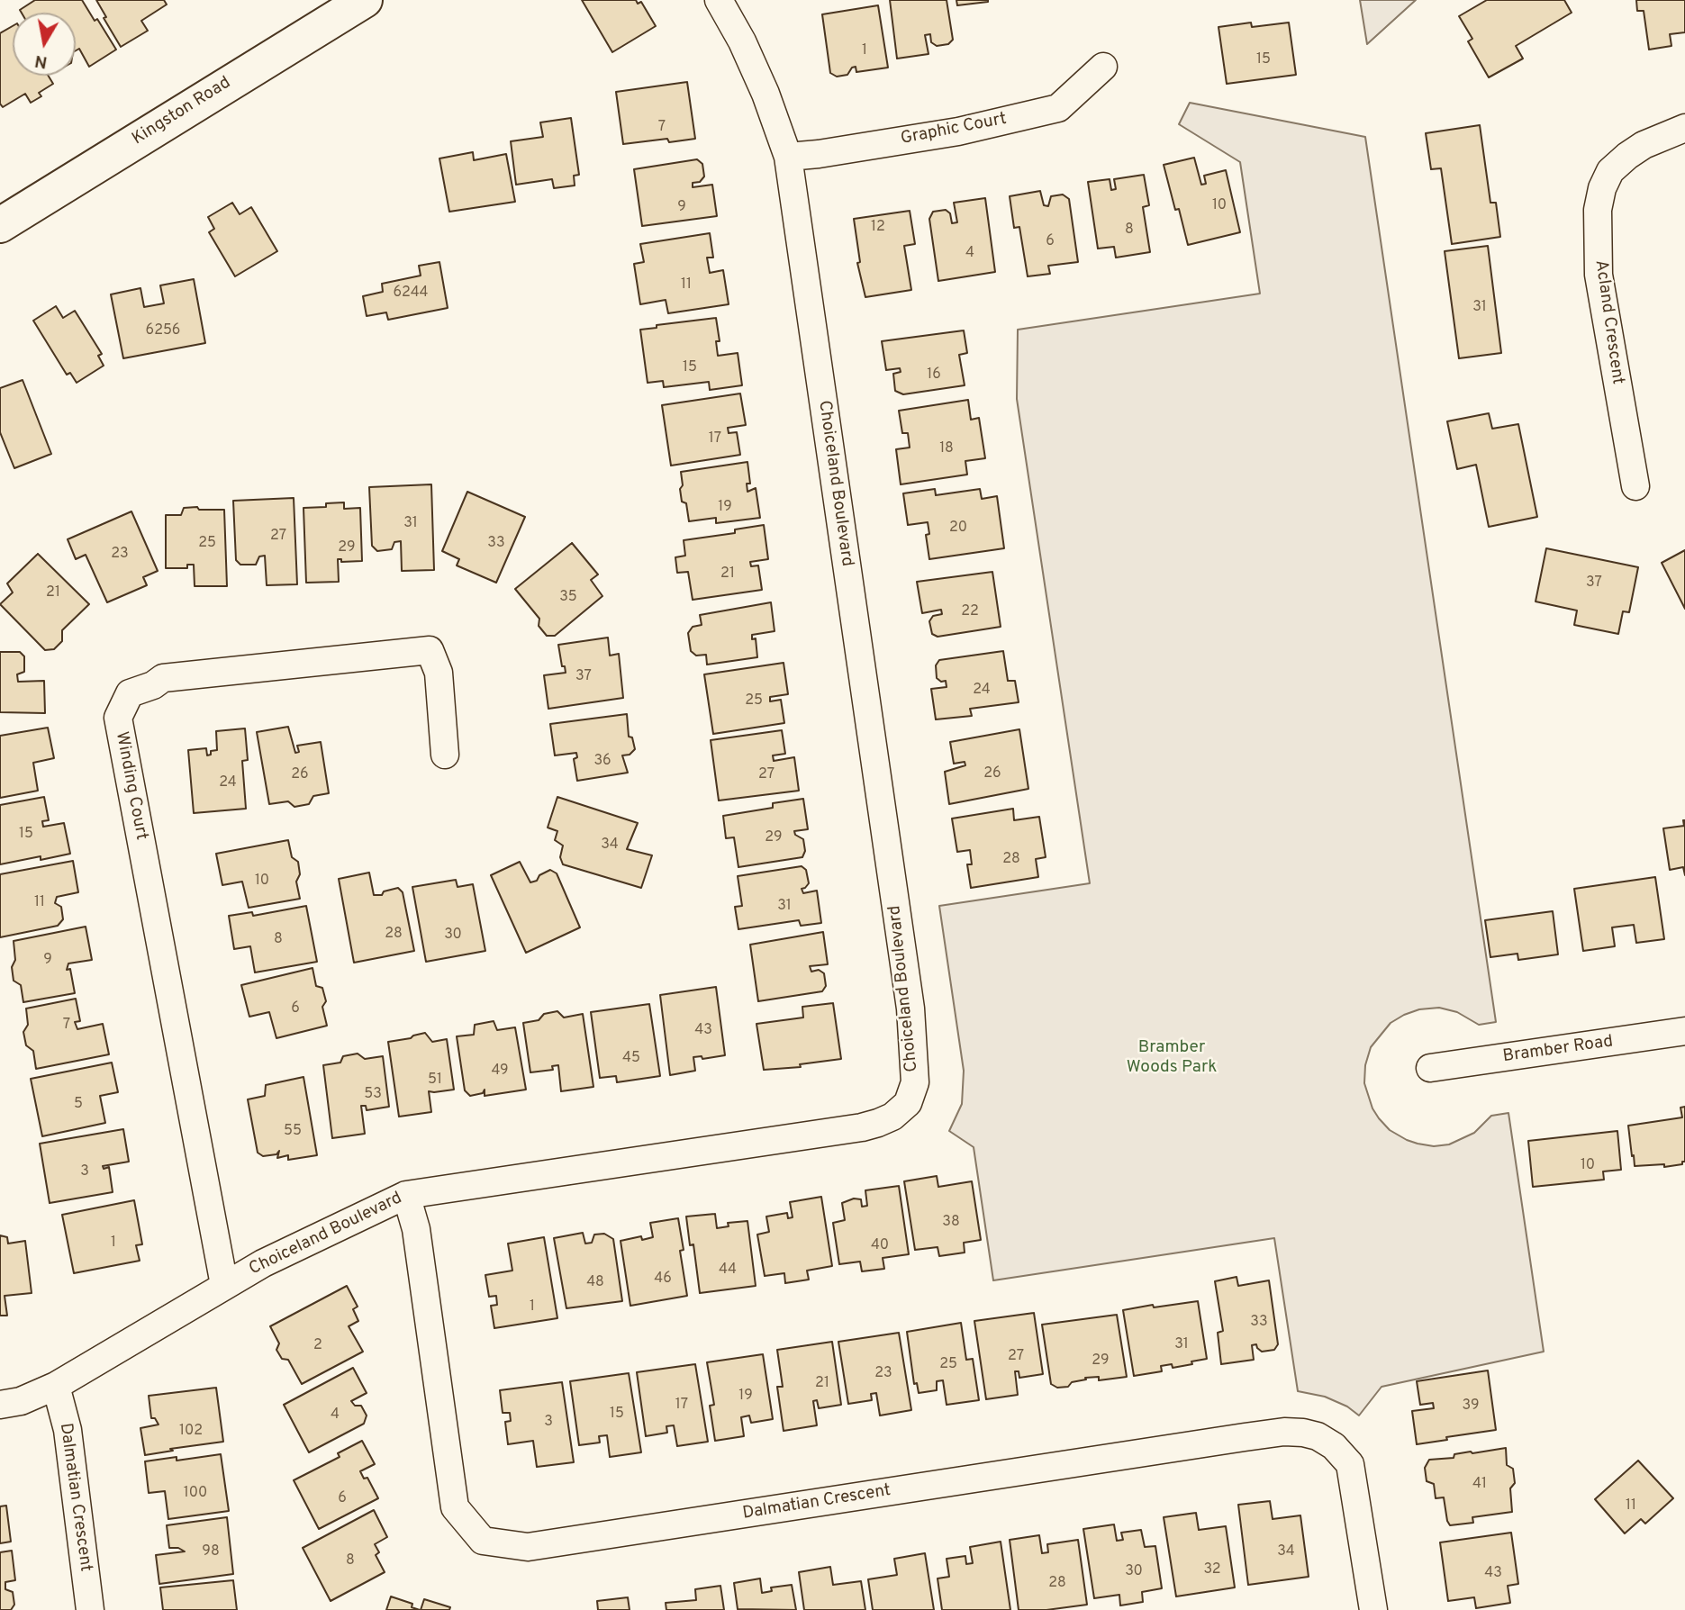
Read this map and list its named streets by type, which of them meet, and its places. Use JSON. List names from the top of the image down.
{
  "streets": {
    "street": [
      "Kingston Road",
      "Graphic Court",
      "Acland Crescent",
      "Choiceland Boulevard",
      "Winding Court",
      "Bramber Road",
      "Dalmatian Crescent"
    ]
  },
  "crossings": [
    ["Graphic Court", "Choiceland Boulevard"],
    ["Choiceland Boulevard", "Winding Court"],
    ["Choiceland Boulevard", "Dalmatian Crescent"]
  ],
  "parks": ["Bramber Woods Park"],
  "house_numbers": [
    "1",
    "15",
    "7",
    "10",
    "9",
    "12",
    "8",
    "6",
    "4",
    "11",
    "6244",
    "31",
    "6256",
    "15",
    "16",
    "17",
    "18",
    "19",
    "31",
    "20",
    "27",
    "25",
    "33",
    "29",
    "23",
    "21",
    "37",
    "21",
    "35",
    "22",
    "37",
    "24",
    "25",
    "36",
    "26",
    "26",
    "27",
    "24",
    "15",
    "29",
    "34",
    "28",
    "10",
    "11",
    "31",
    "28",
    "30",
    "8",
    "9",
    "6",
    "7",
    "43",
    "45",
    "49",
    "51",
    "53",
    "5",
    "55",
    "10",
    "3",
    "38",
    "1",
    "40",
    "44",
    "46",
    "48",
    "1",
    "33",
    "31",
    "2",
    "27",
    "29",
    "25",
    "23",
    "21",
    "19",
    "17",
    "39",
    "15",
    "4",
    "3",
    "102",
    "41",
    "100",
    "6",
    "11",
    "98",
    "34",
    "8",
    "32",
    "30",
    "43",
    "28"
  ],
  "north": "bottom"
}
